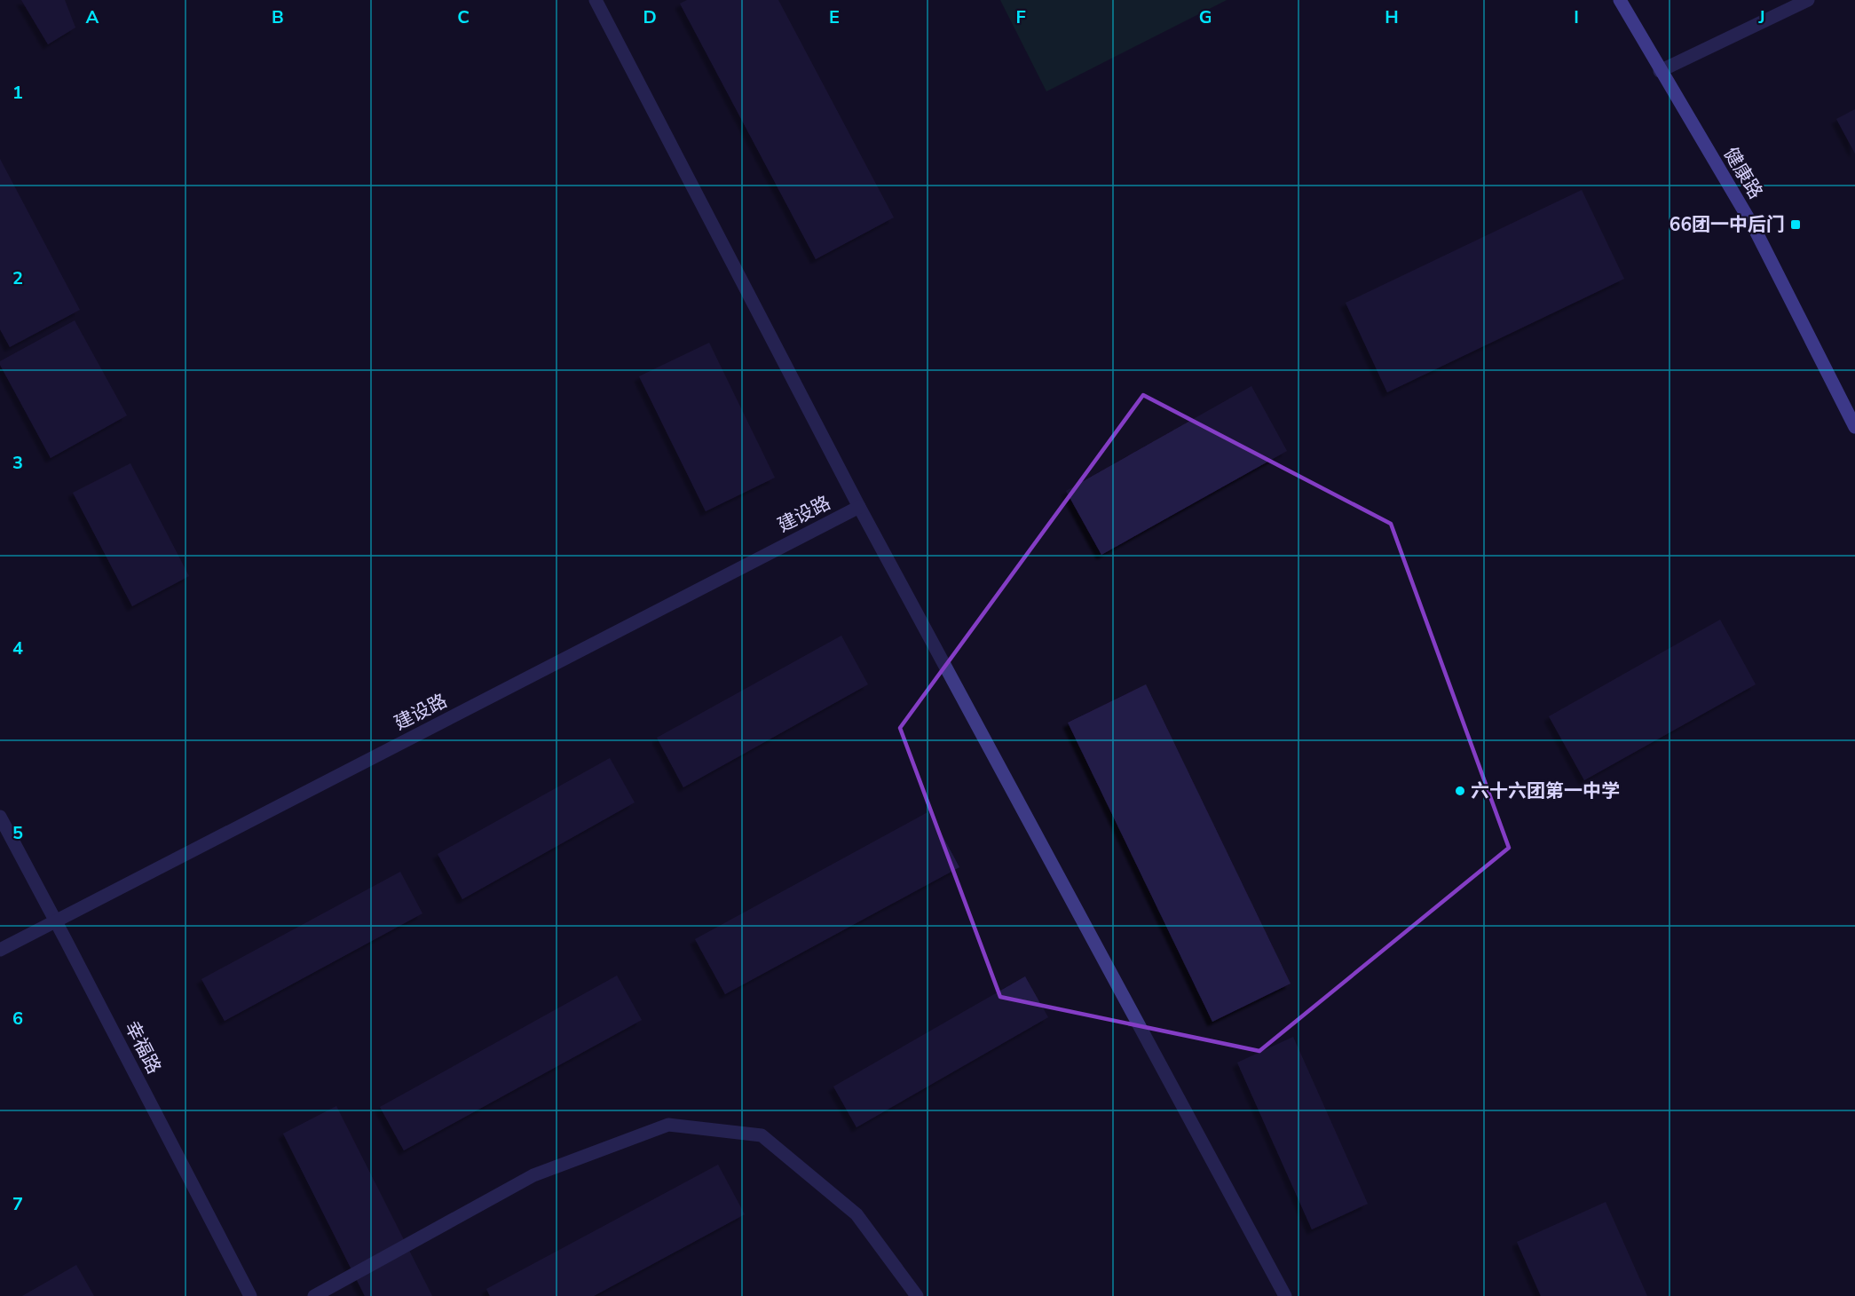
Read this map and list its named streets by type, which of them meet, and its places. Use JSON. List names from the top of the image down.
{
  "streets": {
    "main road": ["健康路"],
    "street": ["建设路", "幸福路"]
  },
  "crossings": [
    ["建设路", "幸福路"]
  ],
  "places": {
    "transit": ["66团一中后门"],
    "other": ["六十六团第一中学"]
  },
  "grid": {
    "columns": [
      "A",
      "B",
      "C",
      "D",
      "E",
      "F",
      "G",
      "H",
      "I",
      "J"
    ],
    "rows": [
      "1",
      "2",
      "3",
      "4",
      "5",
      "6",
      "7"
    ]
  }
}
